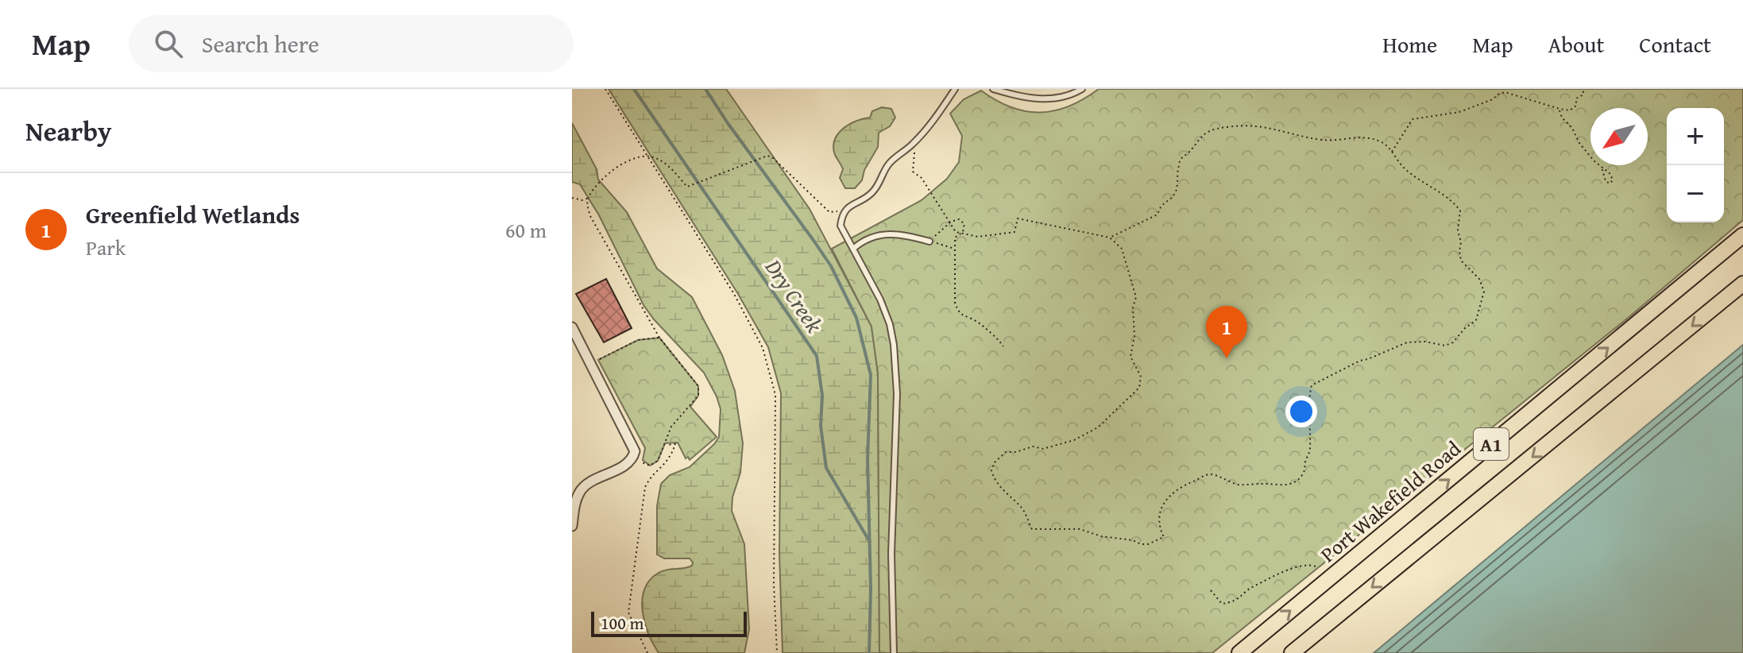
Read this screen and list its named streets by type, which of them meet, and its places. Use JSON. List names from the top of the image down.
{
  "streets": {
    "highway": ["A1", "Port Wakefield Road"]
  },
  "water": ["Dry Creek"],
  "scale_bar": "100 m",
  "north": "bottom left",
  "page": {
    "header": "Map",
    "search": "Search here",
    "nav": [
      "Home",
      "Map",
      "About",
      "Contact"
    ],
    "heading": "Nearby",
    "map_buttons": ["+", "−"],
    "list": [
      {
        "mark": "1",
        "name": "Greenfield Wetlands",
        "note": "Park",
        "value": "60 m"
      }
    ],
    "pins": "1",
    "scale": "100 m"
  }
}
